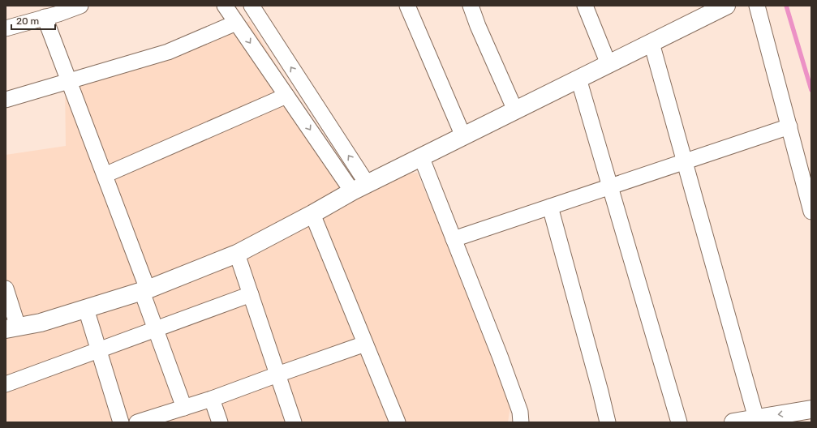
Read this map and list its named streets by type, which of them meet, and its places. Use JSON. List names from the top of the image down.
{
  "scale_bar": "20 m"
}
